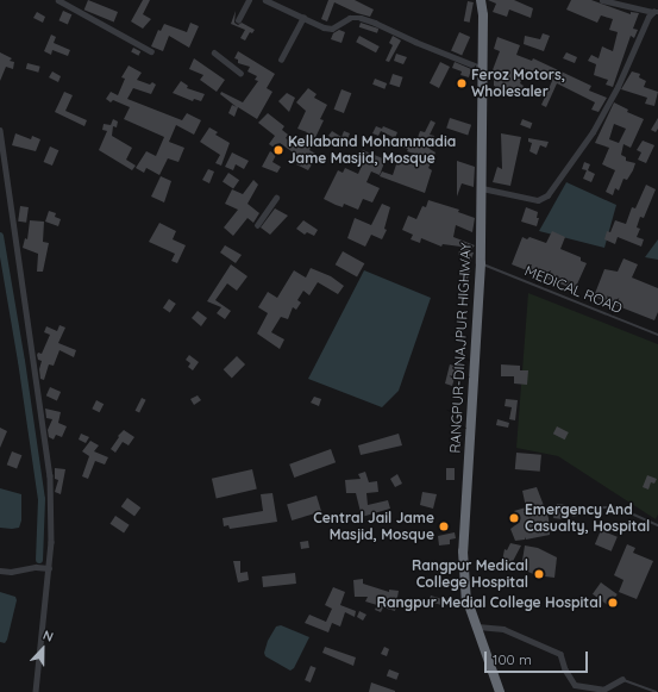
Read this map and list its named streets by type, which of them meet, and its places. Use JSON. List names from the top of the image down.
{
  "streets": {
    "highway": ["RANGPUR-DINAJPUR HIGHWAY"],
    "lane": ["MEDICAL ROAD"]
  },
  "crossings": [
    ["MEDICAL ROAD", "RANGPUR-DINAJPUR HIGHWAY"]
  ],
  "places": [
    "Feroz Motors, Wholesaler",
    "Kellaband Mohammadia Jame Masjid, Mosque",
    "Emergency And Casualty, Hospital",
    "Central Jail Jame Masjid, Mosque",
    "Rangpur Medical College Hospital",
    "Rangpur Medial College Hospital"
  ],
  "scale_bar": "100 m",
  "north": "top"
}
